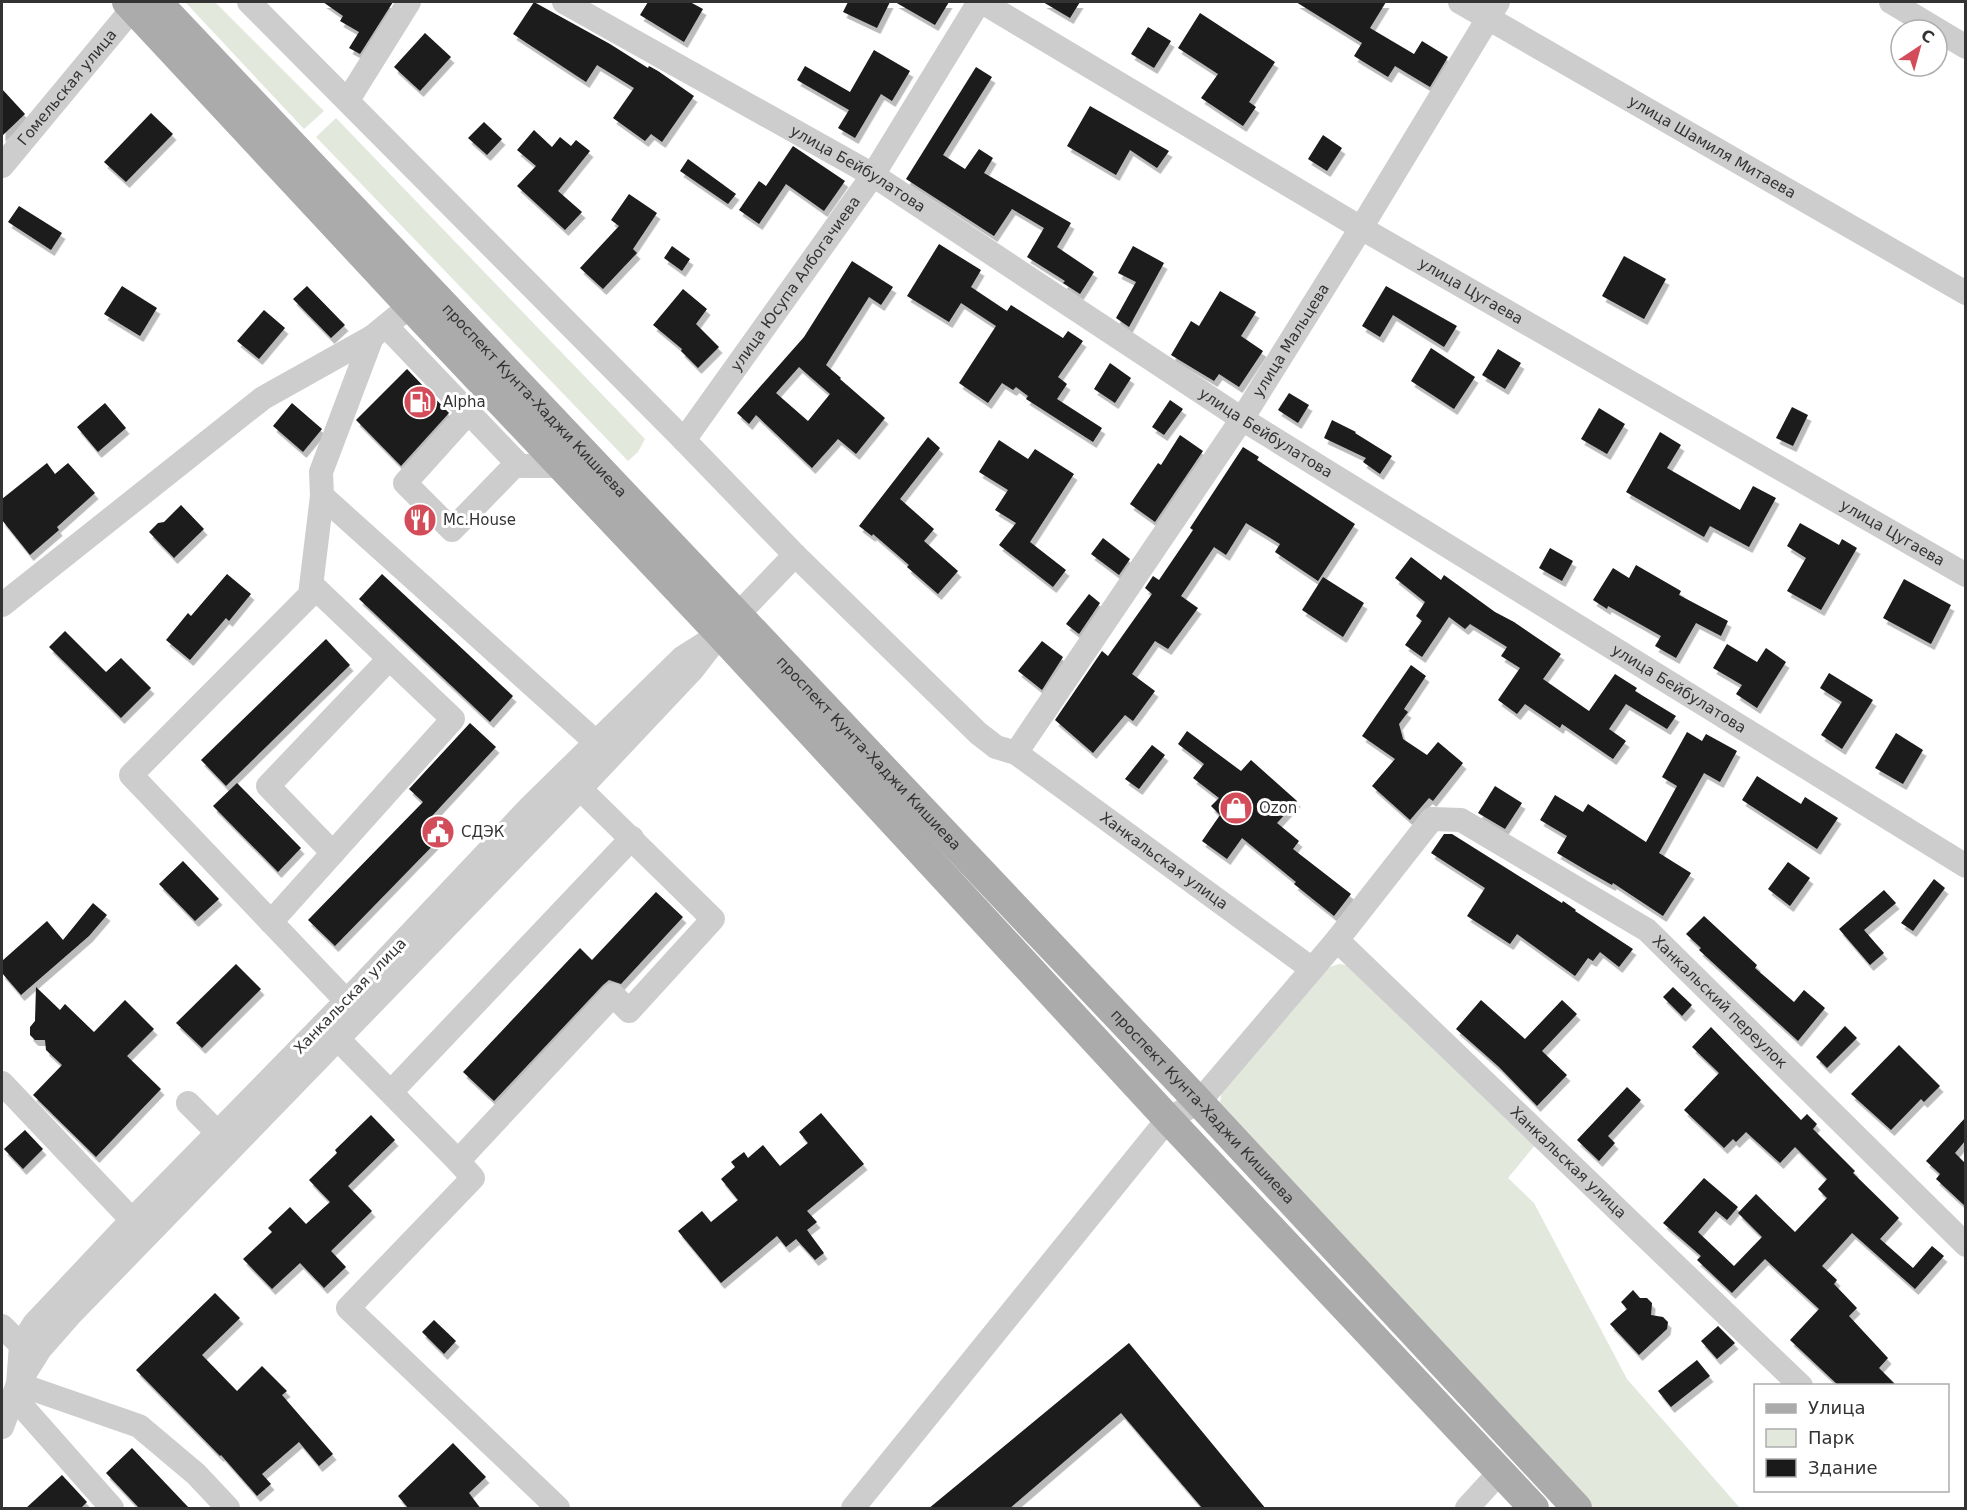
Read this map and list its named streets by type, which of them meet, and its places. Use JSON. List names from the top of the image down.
{
  "streets": {
    "main road": ["проспект Кунта-Хаджи Кишиева"],
    "street": [
      "Гомельская улица",
      "улица Шамиля Митаева",
      "улица Бейбулатова",
      "улица Юсупа Албогачиева",
      "улица Цугаева",
      "улица Мальцева",
      "Ханкальская улица",
      "Ханкальский переулок"
    ]
  },
  "crossings": [
    ["Гомельская улица", "проспект Кунта-Хаджи Кишиева"],
    ["улица Шамиля Митаева", "улица Мальцева"],
    ["улица Бейбулатова", "улица Юсупа Албогачиева"],
    ["улица Бейбулатова", "улица Мальцева"],
    ["улица Юсупа Албогачиева", "улица Цугаева"],
    ["улица Цугаева", "улица Мальцева"],
    ["улица Мальцева", "Ханкальская улица"],
    ["проспект Кунта-Хаджи Кишиева", "Ханкальская улица"],
    ["Ханкальская улица", "Ханкальский переулок"]
  ],
  "places": {
    "fuel station": ["Alpha"],
    "restaurant": ["Mc.House"],
    "shop": ["Ozon"],
    "public building": ["СДЭК"]
  },
  "legend": ["Улица", "Парк", "Здание"],
  "north": "top right"
}
